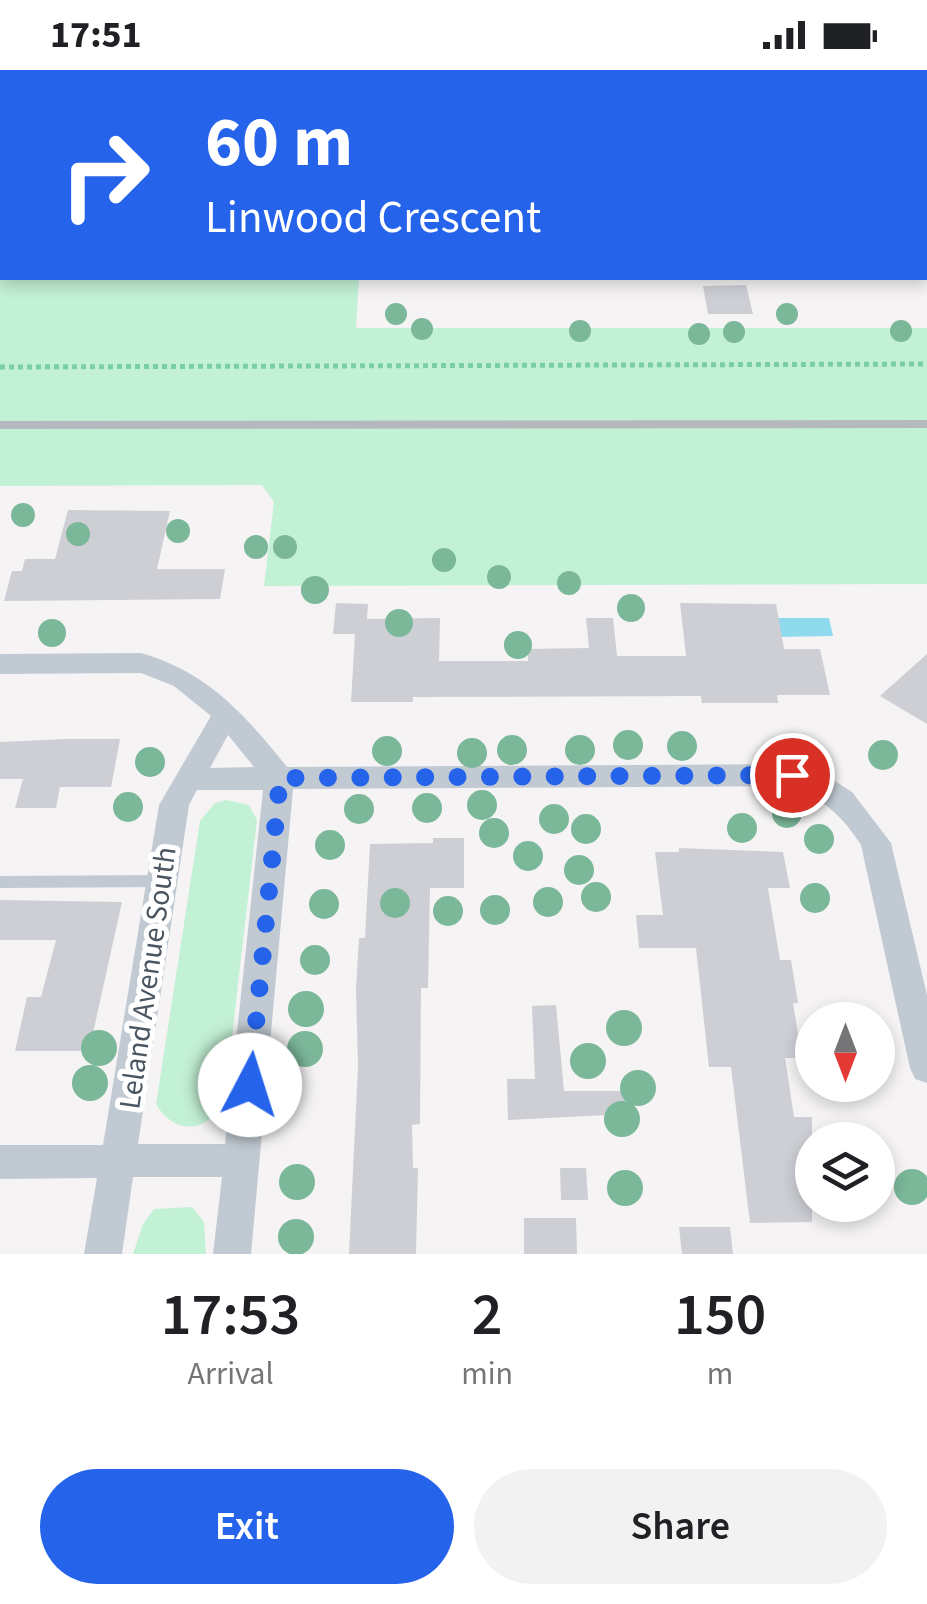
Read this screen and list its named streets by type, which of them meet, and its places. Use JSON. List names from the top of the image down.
{
  "streets": {
    "street": ["Leland Avenue South"]
  },
  "north": "bottom",
  "page": {
    "status": "17:51",
    "turn": ["60 m", "Linwood Crescent"],
    "eta": [
      "17:53",
      "Arrival",
      "2",
      "min",
      "150",
      "m"
    ],
    "buttons": ["Exit", "Share"]
  }
}
